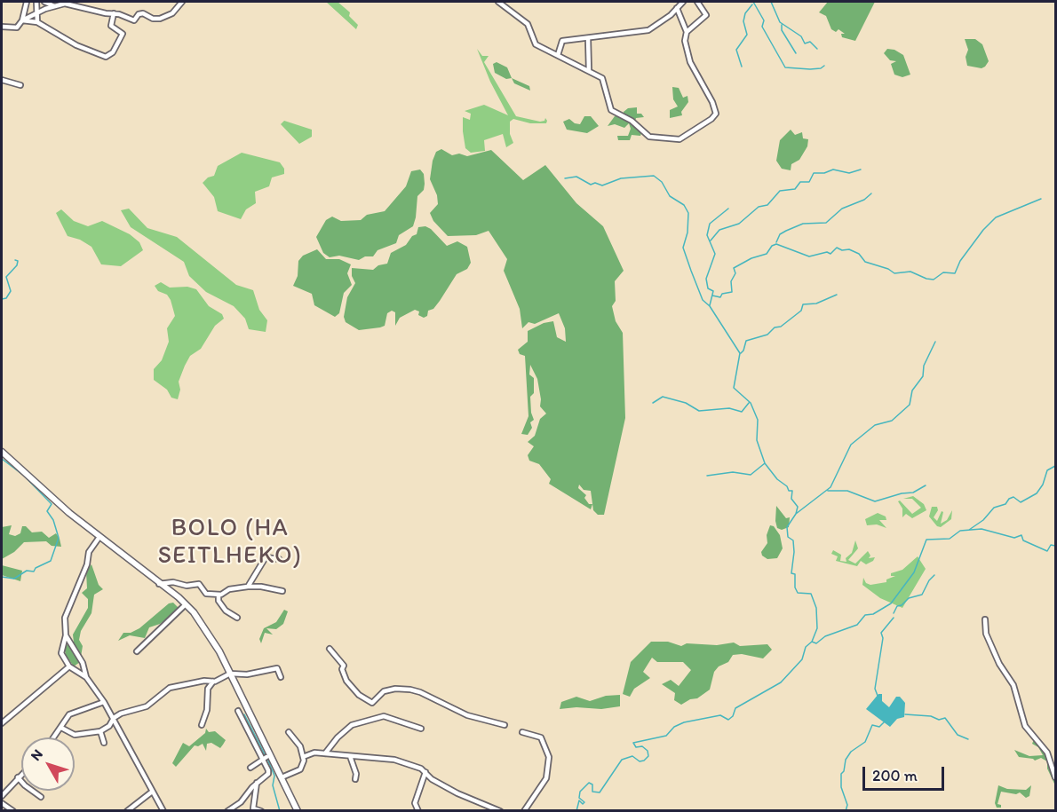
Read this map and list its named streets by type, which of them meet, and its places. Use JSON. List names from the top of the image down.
{
  "districts": ["BOLO (HA SEITLHEKO)"],
  "scale_bar": "200 m",
  "north": "top left"
}
